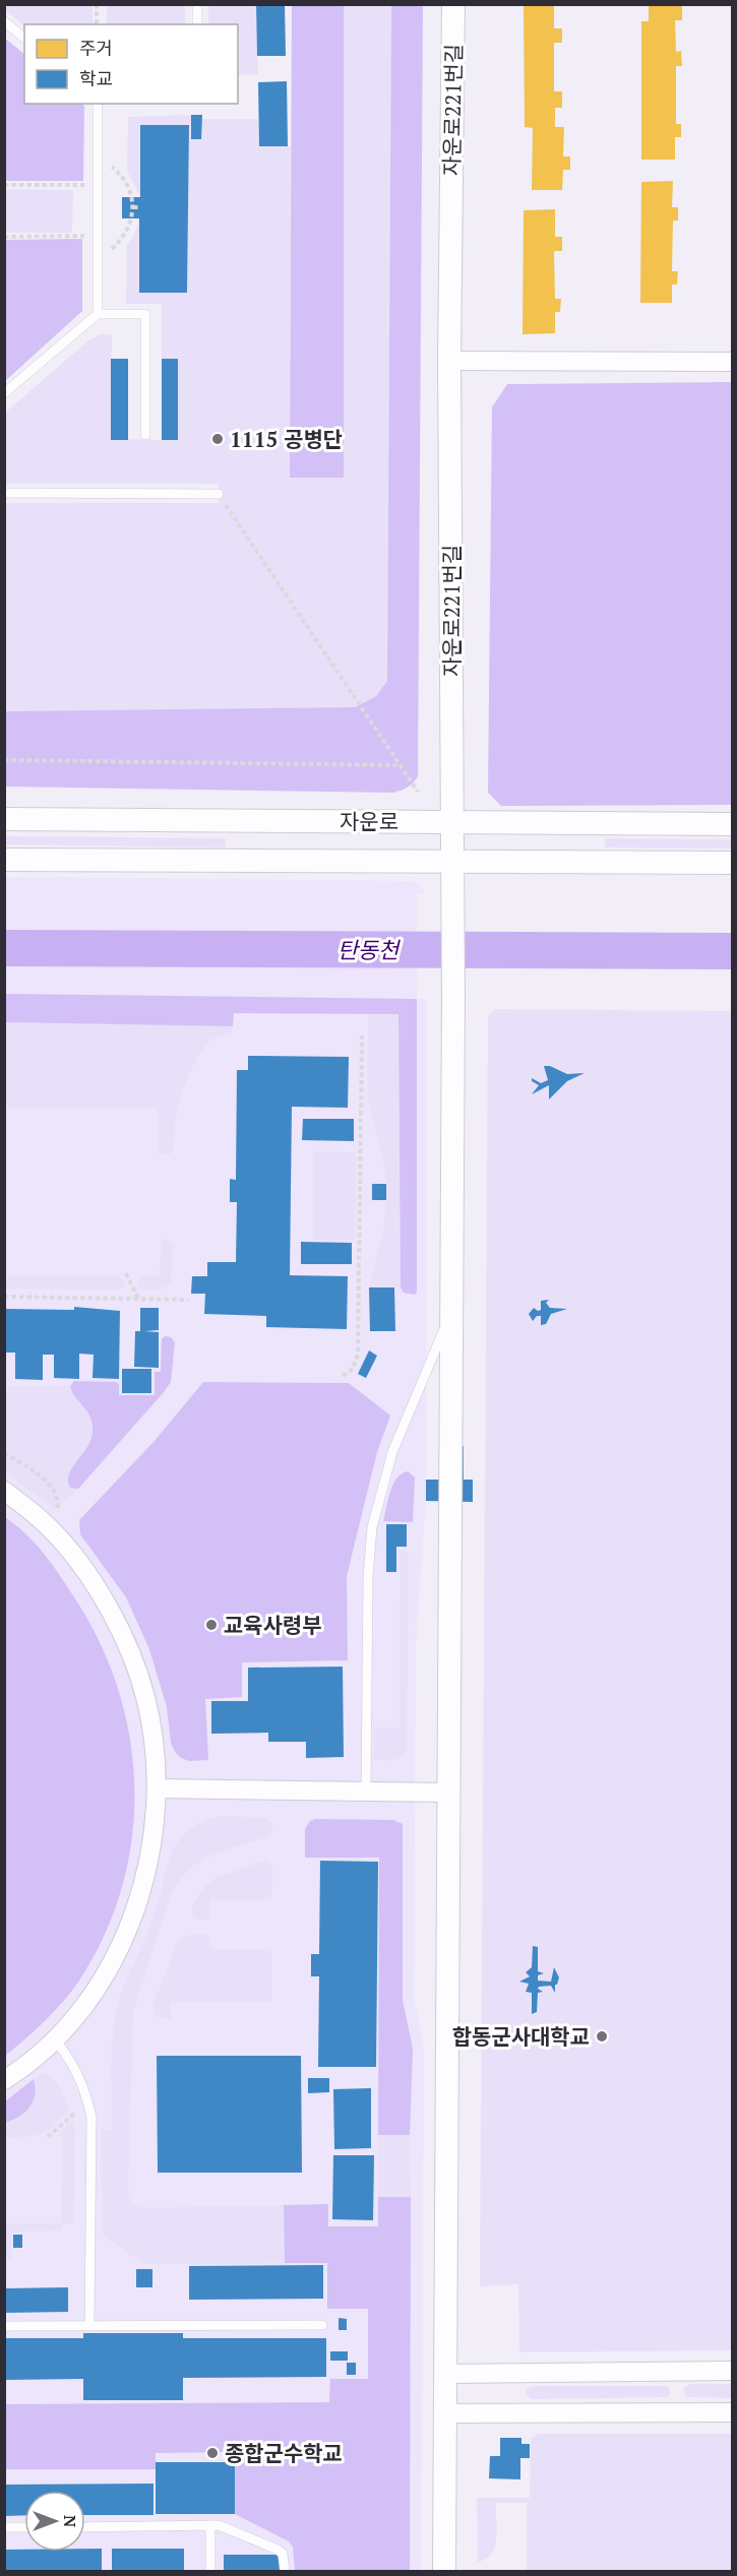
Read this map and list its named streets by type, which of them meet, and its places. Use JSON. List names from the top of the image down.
{
  "streets": {
    "street": ["자운로221번길", "자운로"]
  },
  "crossings": [
    ["자운로221번길", "자운로"]
  ],
  "water": ["탄동천"],
  "places": [
    "1115 공병단",
    "교육사령부",
    "합동군사대학교",
    "종합군수학교"
  ],
  "legend": ["주거", "학교"],
  "north": "right"
}
